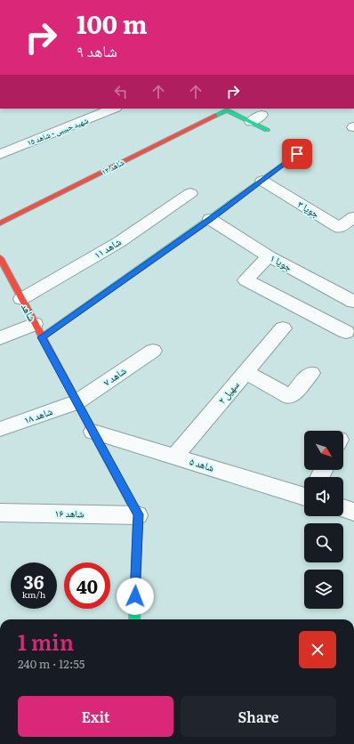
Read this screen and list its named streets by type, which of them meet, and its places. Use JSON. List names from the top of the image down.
{
  "streets": {
    "street": [
      "شهید حبیبی - شاهد ۱۵",
      "شاهد ۱۳",
      "جویا ۳",
      "شاهد ۱۱",
      "جویا ۱",
      "شاهد",
      "شاهد ۷",
      "سهیل ۲",
      "شاهد ۱۸",
      "شاهد ۵",
      "شاهد ۱۶"
    ]
  },
  "crossings": [
    ["شاهد ۱۱", "شاهد"],
    ["شاهد", "شاهد ۷"],
    ["شاهد", "شاهد ۱۸"],
    ["شاهد", "شاهد ۵"],
    ["شاهد", "شاهد ۱۶"],
    ["شاهد ۷", "شاهد ۱۸"],
    ["سهیل ۲", "شاهد ۵"]
  ],
  "north": "bottom right",
  "page": {
    "turn": ["100 m", "شاهد ۹"],
    "speed": "36 km/h",
    "limit": "40",
    "heading": ["1 min", "240 m · 12:55"],
    "buttons": ["Exit", "Share"]
  }
}
